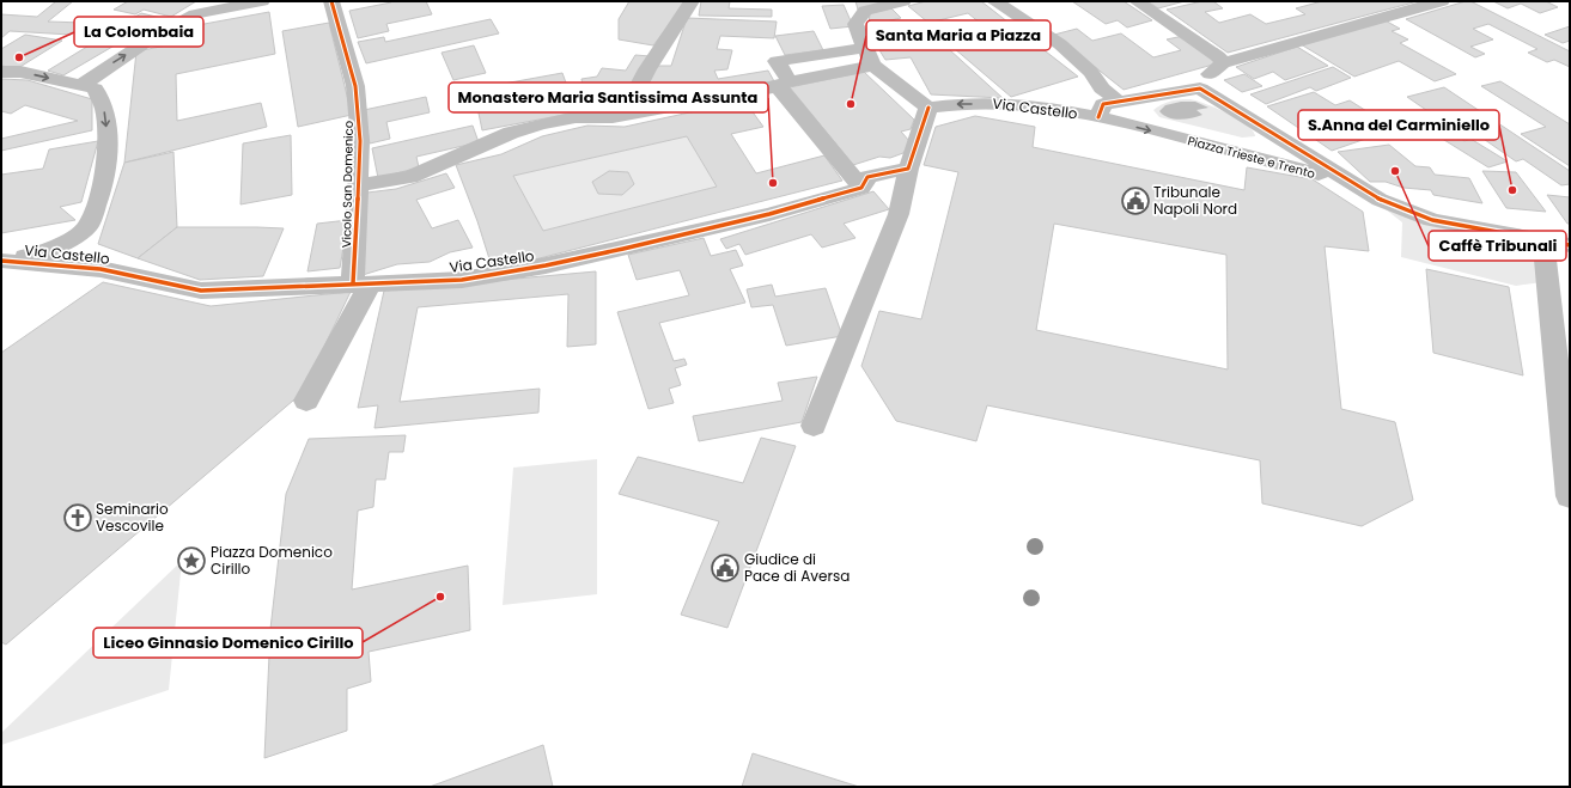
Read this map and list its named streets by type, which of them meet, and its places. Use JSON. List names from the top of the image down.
{
  "streets": {
    "street": ["Via Castello", "Piazza Trieste e Trento", "Vicolo San Domenico"]
  },
  "crossings": [
    ["Via Castello", "Piazza Trieste e Trento"],
    ["Via Castello", "Vicolo San Domenico"]
  ],
  "places": {
    "other": [
      "La Colombaia",
      "Santa Maria a Piazza",
      "Caffè Tribunali",
      "Monastero Maria Santissima Assunta",
      "S.Anna del Carminiello",
      "Liceo Ginnasio Domenico Cirillo"
    ],
    "public building": ["Tribunale Napoli Nord", "Giudice di Pace di Aversa"],
    "church": ["Seminario Vescovile"],
    "place": ["Piazza Domenico Cirillo"]
  }
}
